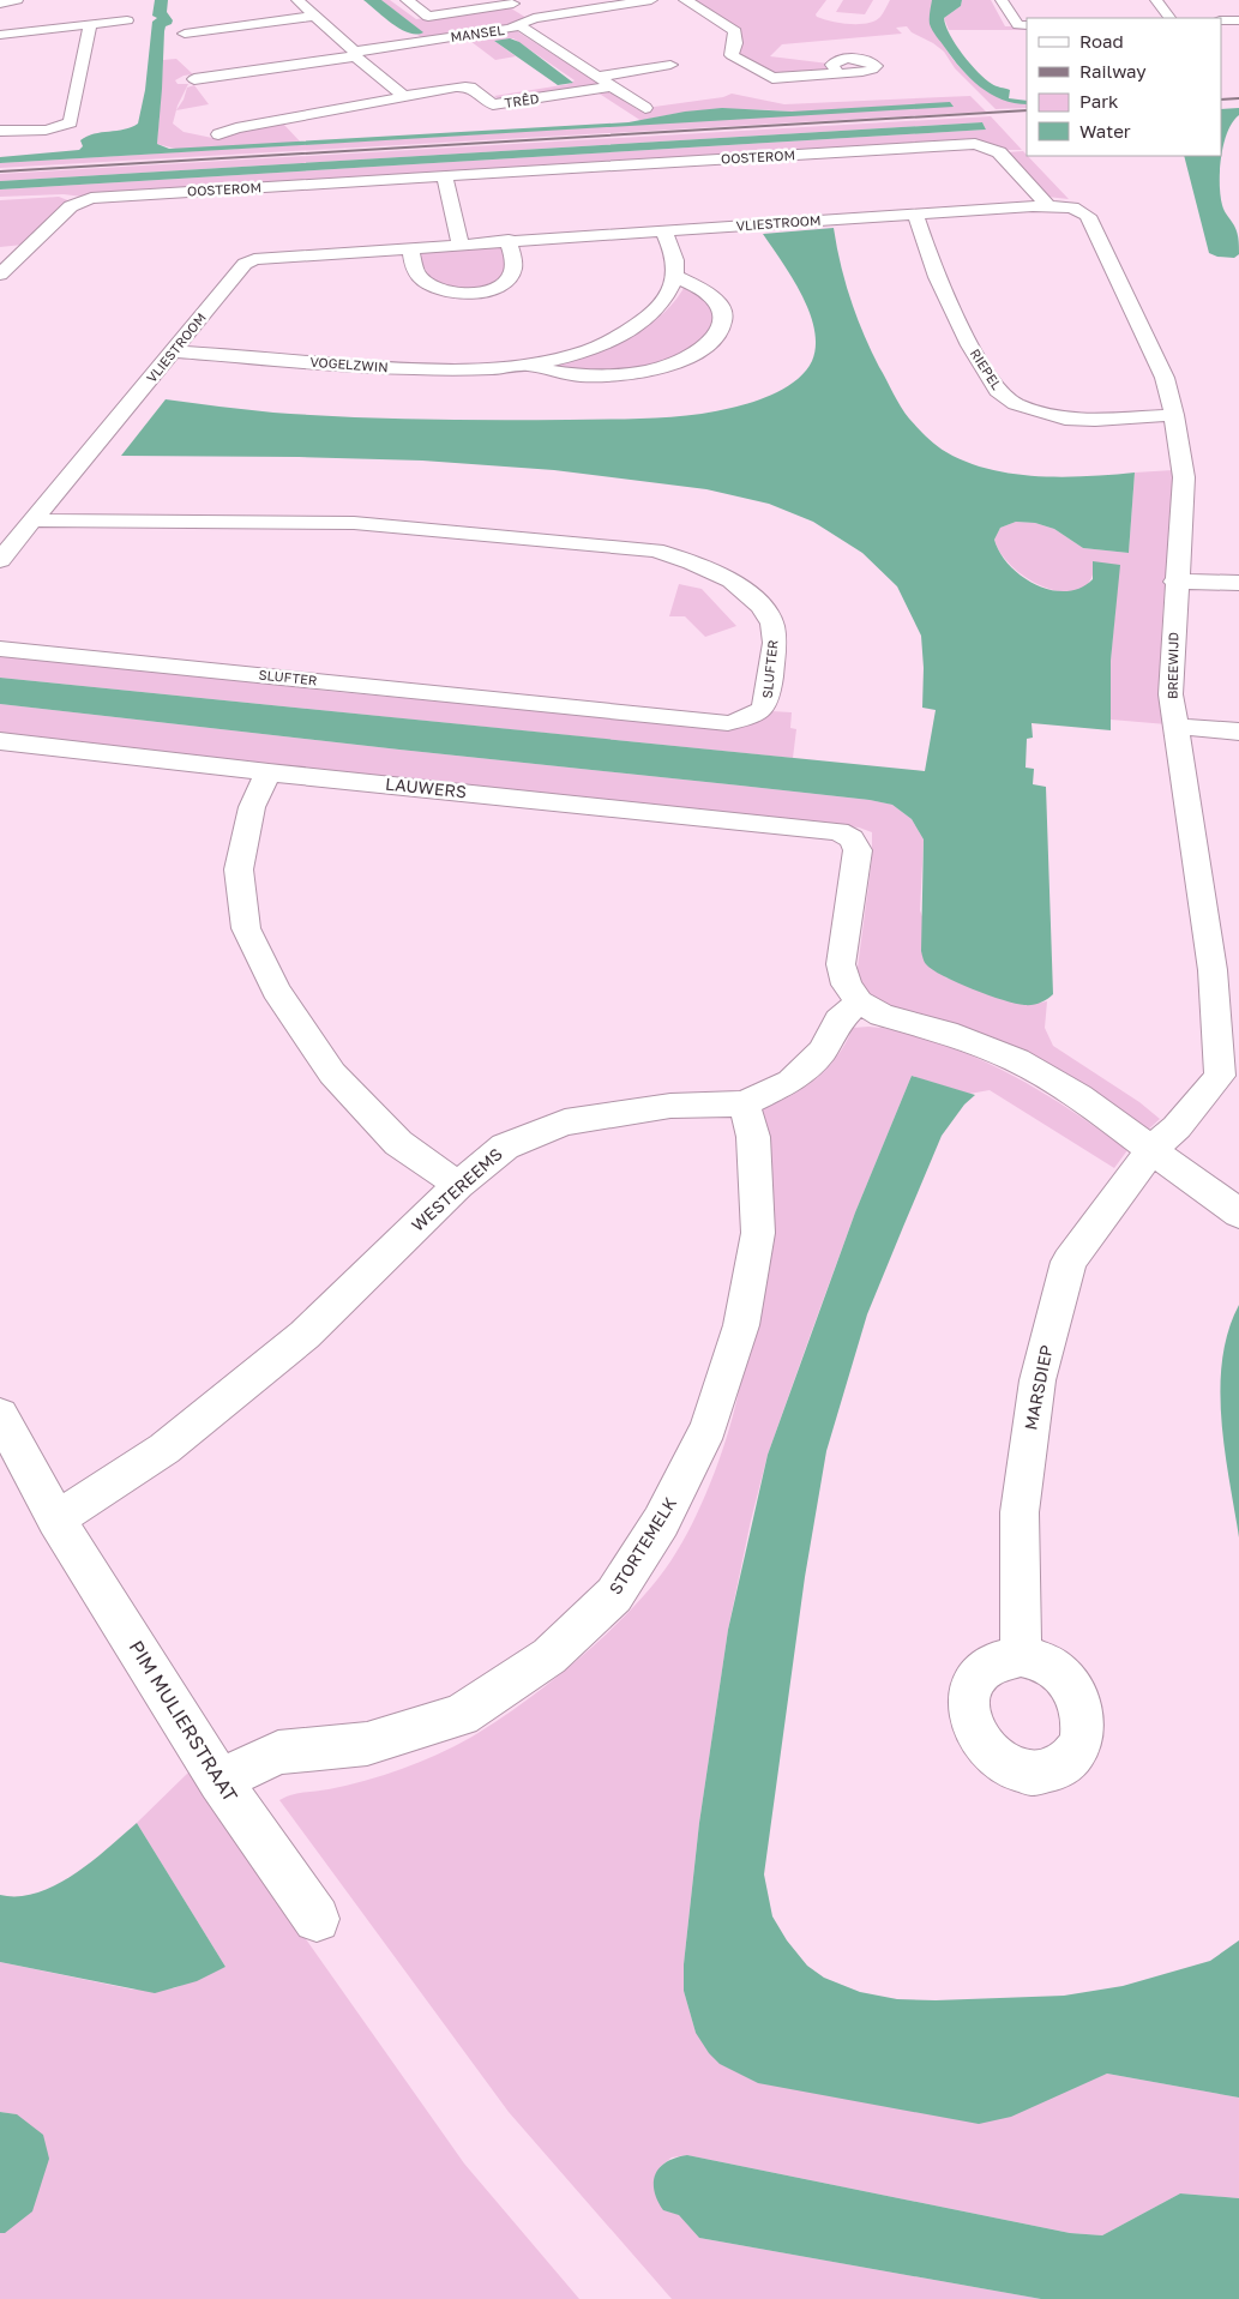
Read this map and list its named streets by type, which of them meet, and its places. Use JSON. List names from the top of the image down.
{
  "streets": {
    "street": [
      "MANSEL",
      "TRÊD",
      "OOSTEROM",
      "VLIESTROOM",
      "VOGELZWIN",
      "RIEPEL",
      "BREEWIJD",
      "SLUFTER",
      "LAUWERS",
      "WESTEREEMS",
      "MARSDIEP",
      "STORTEMELK",
      "PIM MULIERSTRAAT"
    ]
  },
  "crossings": [
    ["OOSTEROM", "VLIESTROOM"],
    ["OOSTEROM", "BREEWIJD"],
    ["VLIESTROOM", "VOGELZWIN"],
    ["VLIESTROOM", "RIEPEL"],
    ["VLIESTROOM", "BREEWIJD"],
    ["VLIESTROOM", "SLUFTER"],
    ["RIEPEL", "BREEWIJD"],
    ["BREEWIJD", "MARSDIEP"],
    ["LAUWERS", "WESTEREEMS"],
    ["WESTEREEMS", "STORTEMELK"],
    ["WESTEREEMS", "PIM MULIERSTRAAT"],
    ["STORTEMELK", "PIM MULIERSTRAAT"]
  ],
  "legend": [
    "Road",
    "Railway",
    "Park",
    "Water"
  ]
}
